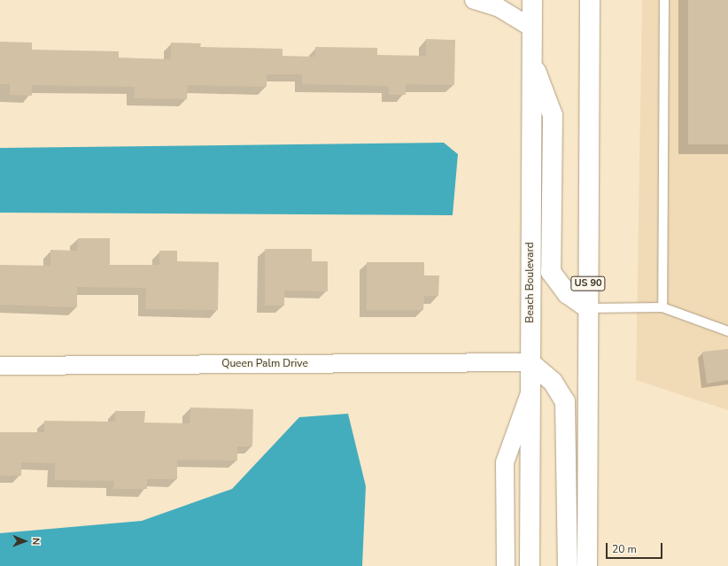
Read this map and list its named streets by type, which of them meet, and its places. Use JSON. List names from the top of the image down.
{
  "streets": {
    "highway": ["Beach Boulevard", "US 90"],
    "street": ["Queen Palm Drive"]
  },
  "crossings": [
    ["Beach Boulevard", "Queen Palm Drive"]
  ],
  "scale_bar": "20 m",
  "north": "right"
}
